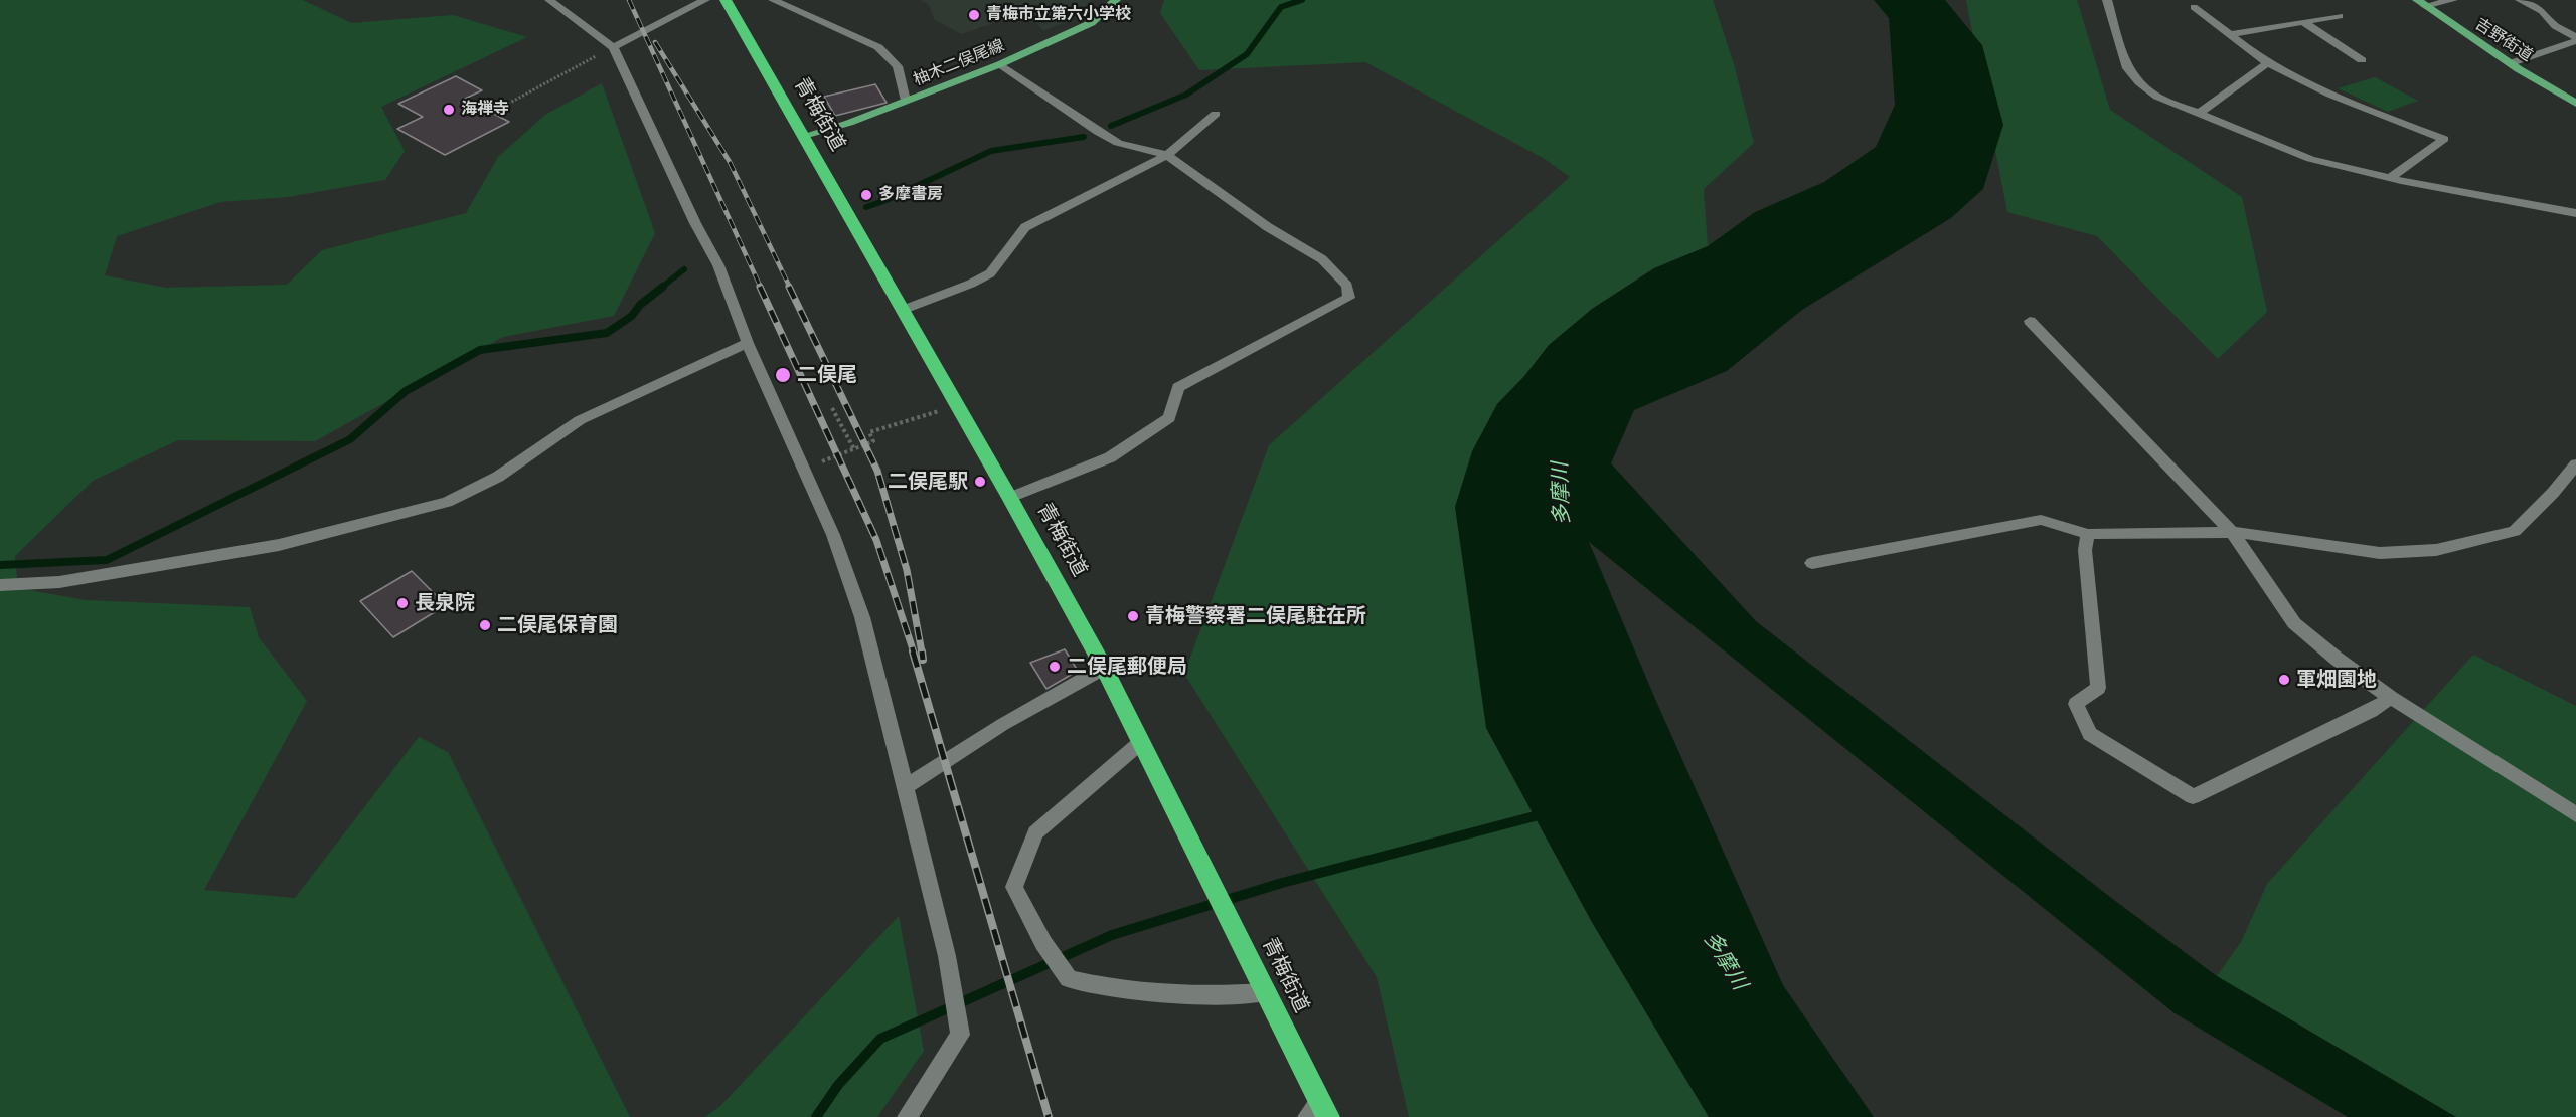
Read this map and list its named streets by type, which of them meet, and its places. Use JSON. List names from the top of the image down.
{
  "streets": {
    "highway": ["青梅街道"],
    "main road": ["吉野街道", "柚木二俣尾線"]
  },
  "crossings": [
    ["柚木二俣尾線", "青梅街道"]
  ],
  "water": ["多摩川"],
  "places": [
    "青梅市立第六小学校",
    "海禅寺",
    "多摩書房",
    "二俣尾",
    "二俣尾駅",
    "長泉院",
    "青梅警察署二俣尾駐在所",
    "二俣尾保育園",
    "二俣尾郵便局",
    "軍畑園地"
  ]
}
